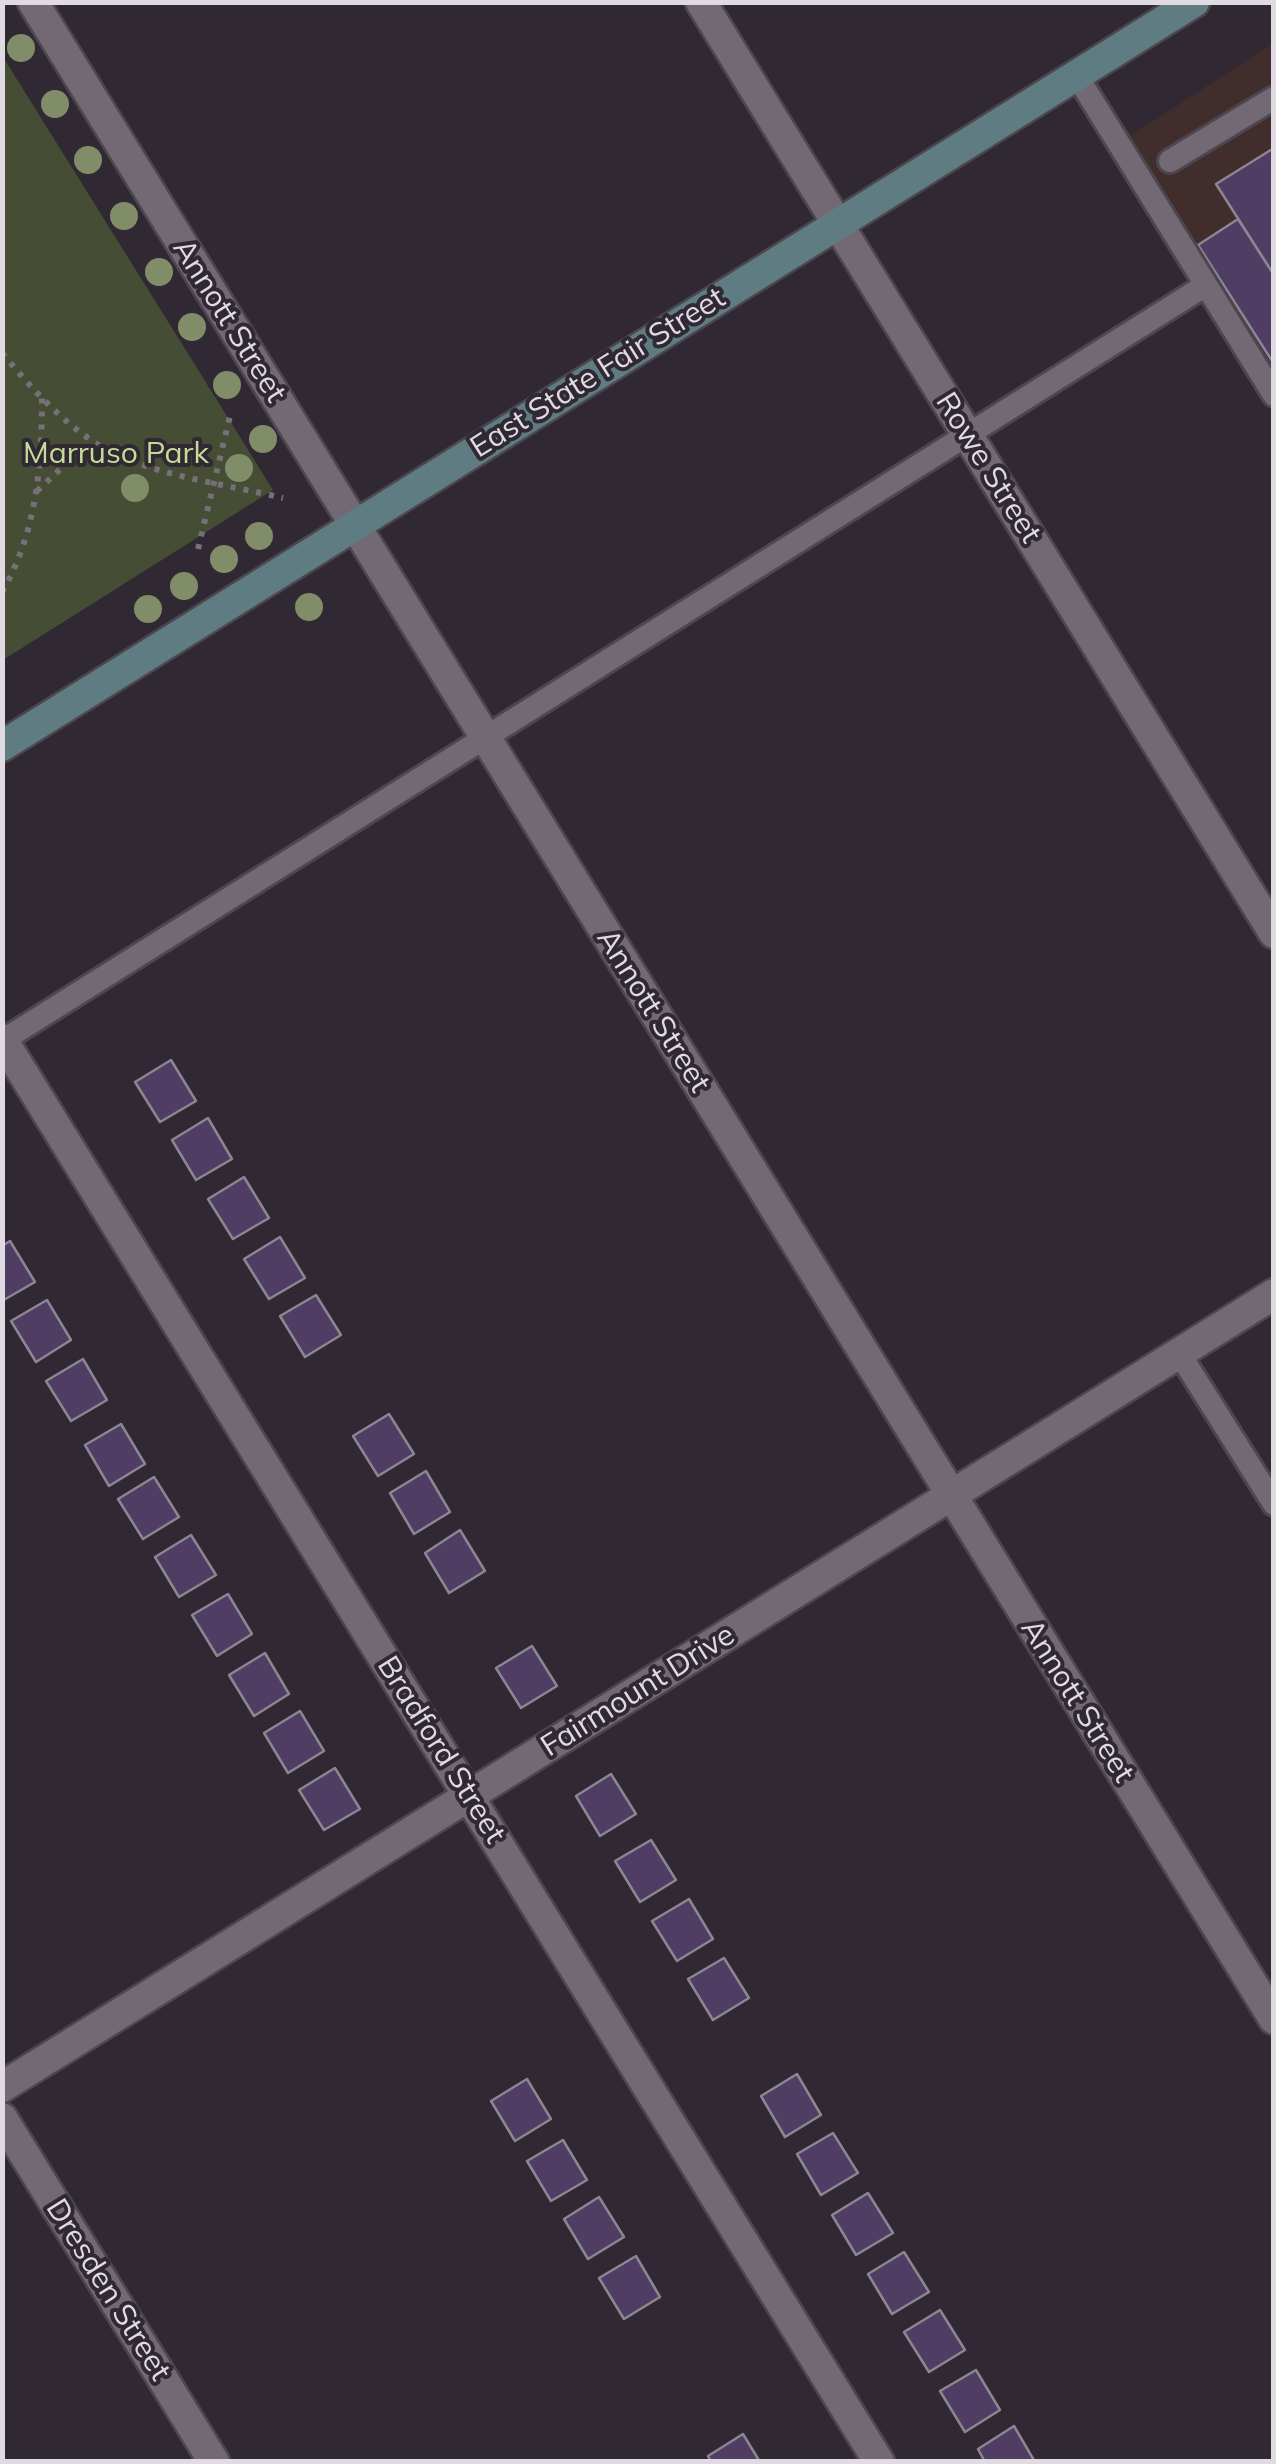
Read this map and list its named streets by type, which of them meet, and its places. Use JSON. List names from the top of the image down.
{
  "streets": {
    "street": [
      "Annott Street",
      "East State Fair Street",
      "Rowe Street",
      "Fairmount Drive",
      "Bradford Street",
      "Dresden Street"
    ]
  },
  "crossings": [
    ["Annott Street", "East State Fair Street"],
    ["Annott Street", "Fairmount Drive"],
    ["East State Fair Street", "Rowe Street"],
    ["Fairmount Drive", "Bradford Street"]
  ],
  "parks": ["Marruso Park"]
}
